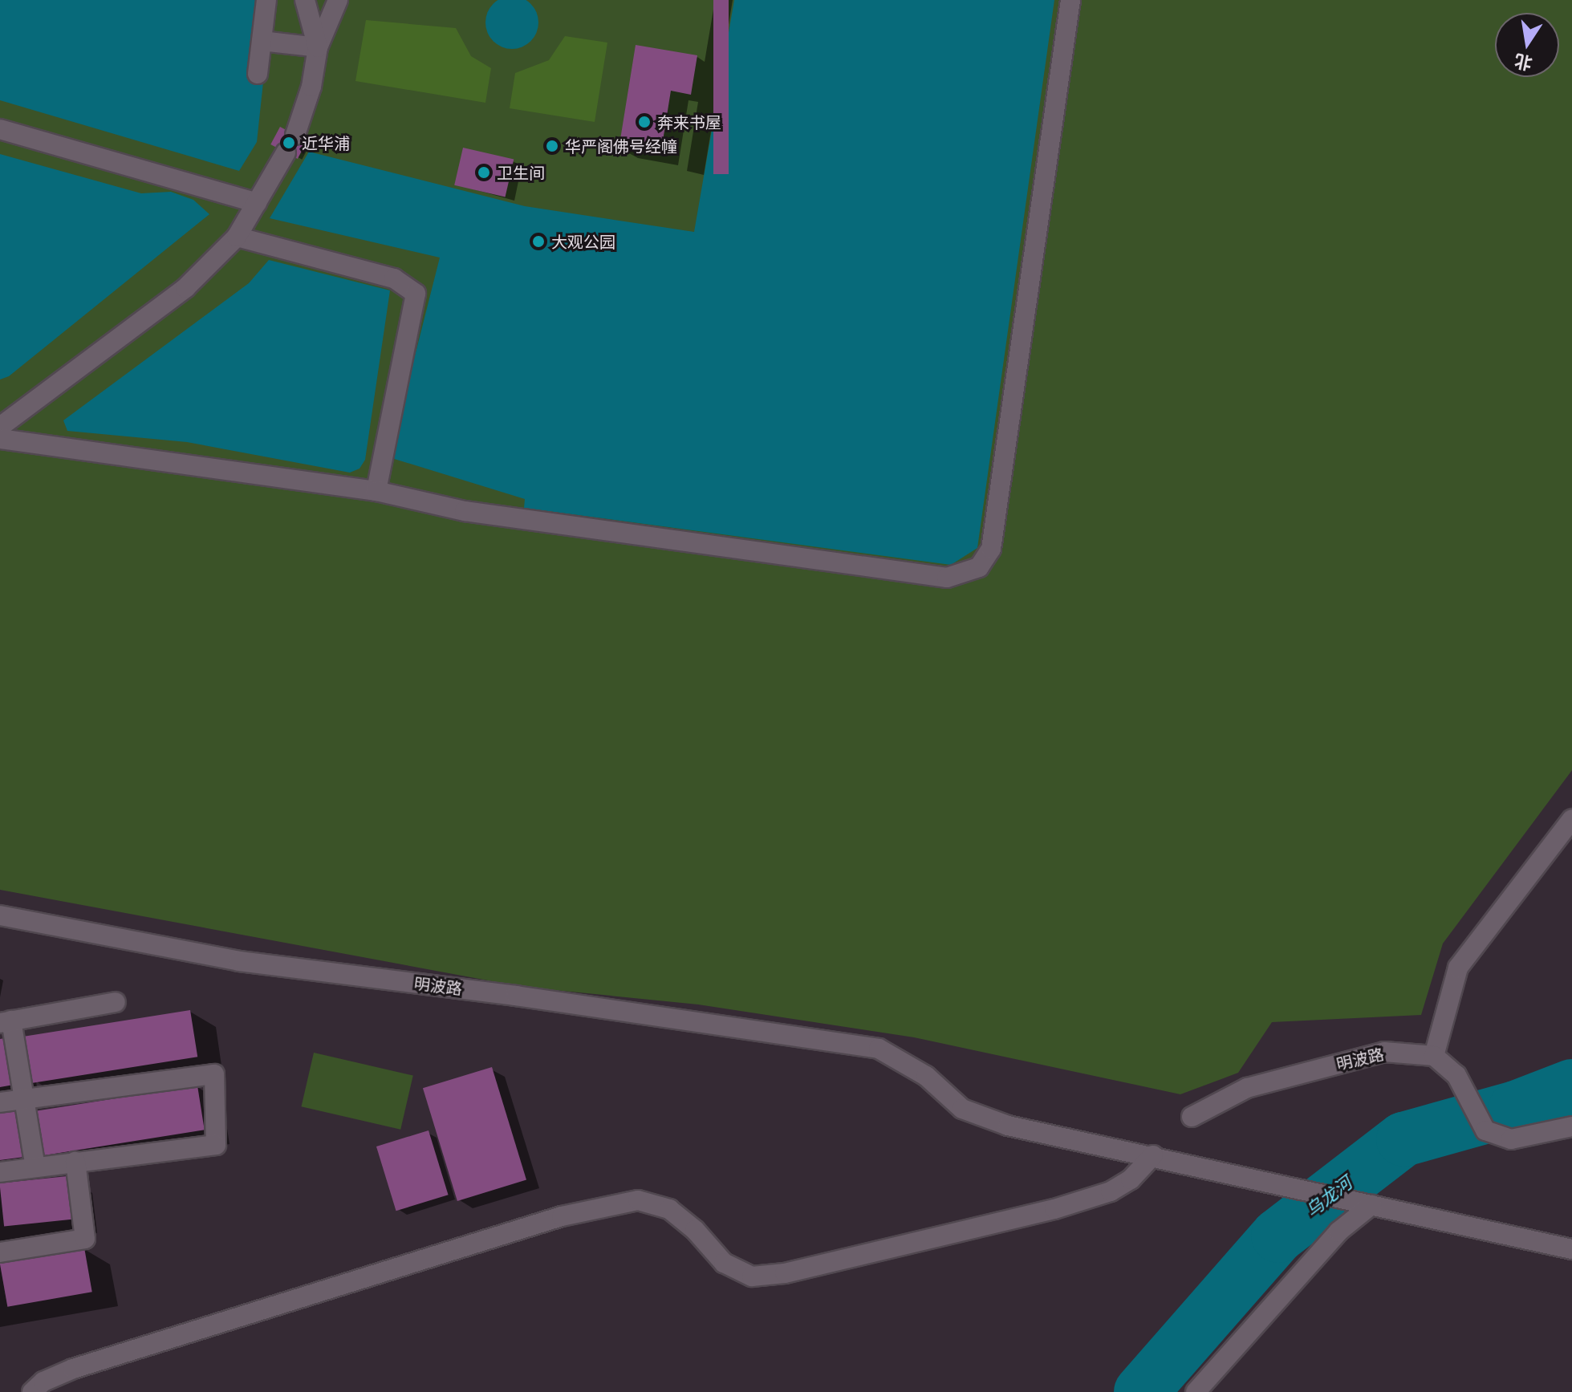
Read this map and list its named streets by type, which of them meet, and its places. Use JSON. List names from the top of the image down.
{
  "streets": {
    "street": ["明波路"]
  },
  "water": ["乌龙河"],
  "places": [
    "奔来书屋",
    "近华浦",
    "华严阁佛号经幢",
    "卫生间",
    "大观公园"
  ],
  "north": "bottom"
}
